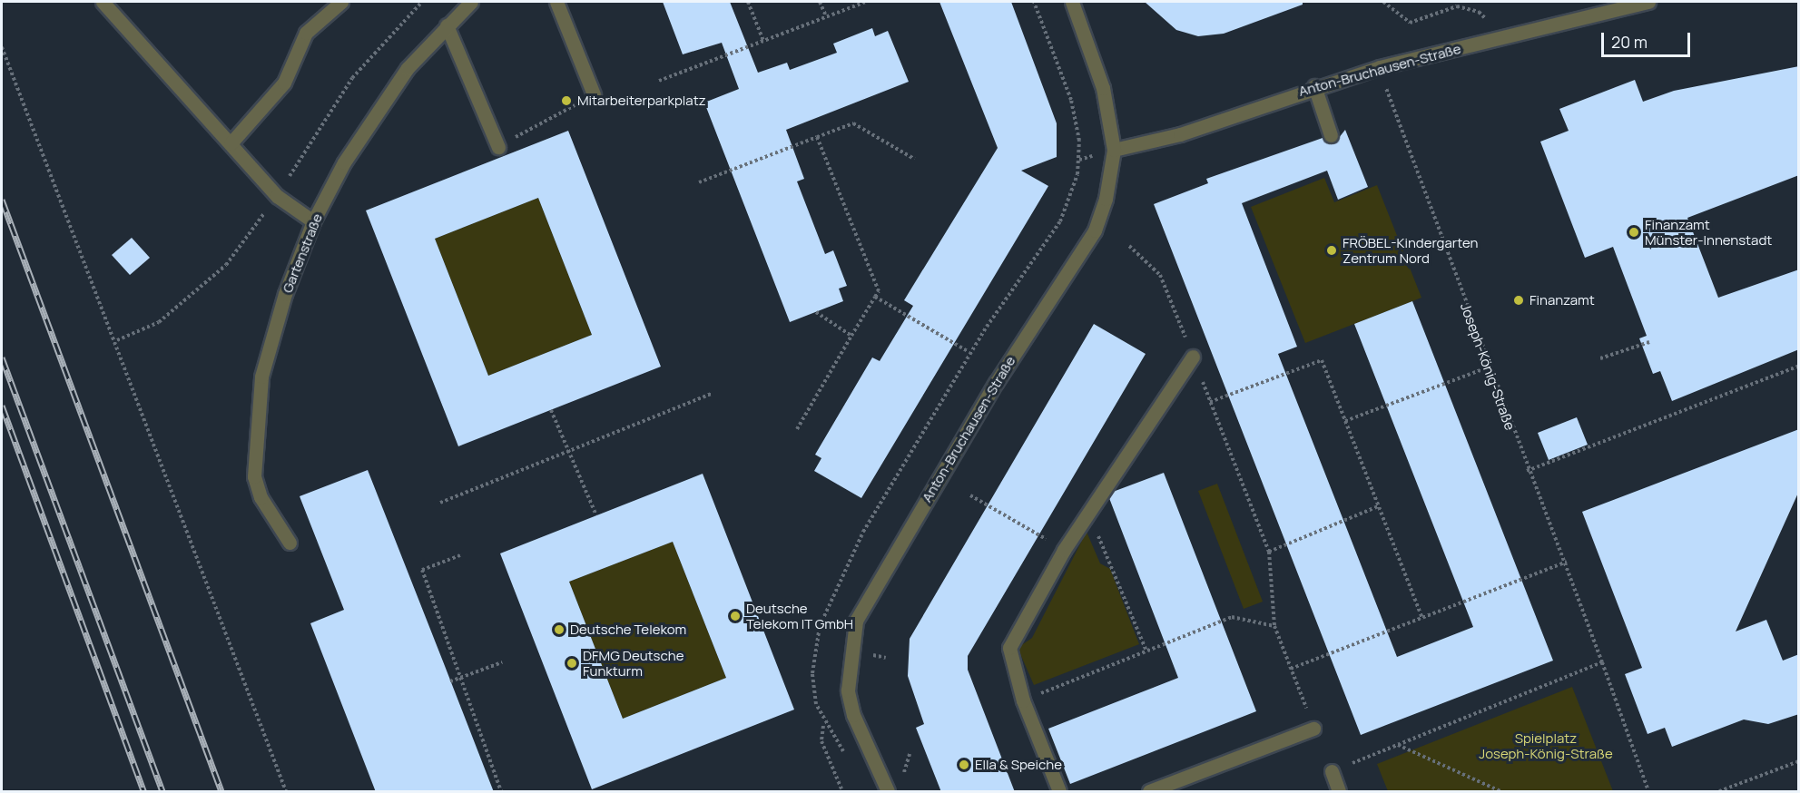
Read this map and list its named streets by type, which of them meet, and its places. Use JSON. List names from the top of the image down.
{
  "streets": {
    "street": ["Anton-Bruchausen-Straße", "Gartenstraße"],
    "path": ["Joseph-König-Straße"]
  },
  "crossings": [
    ["Anton-Bruchausen-Straße", "Joseph-König-Straße"]
  ],
  "parks": ["Spielplatz Joseph-König-Straße"],
  "places": [
    "Mitarbeiterparkplatz",
    "Finanzamt Münster-Innenstadt",
    "FRÖBEL-Kindergarten Zentrum Nord",
    "Finanzamt",
    "Deutsche Telekom IT GmbH",
    "Deutsche Telekom",
    "DFMG Deutsche Funkturm",
    "Ella & Speiche"
  ],
  "scale_bar": "20 m"
}
